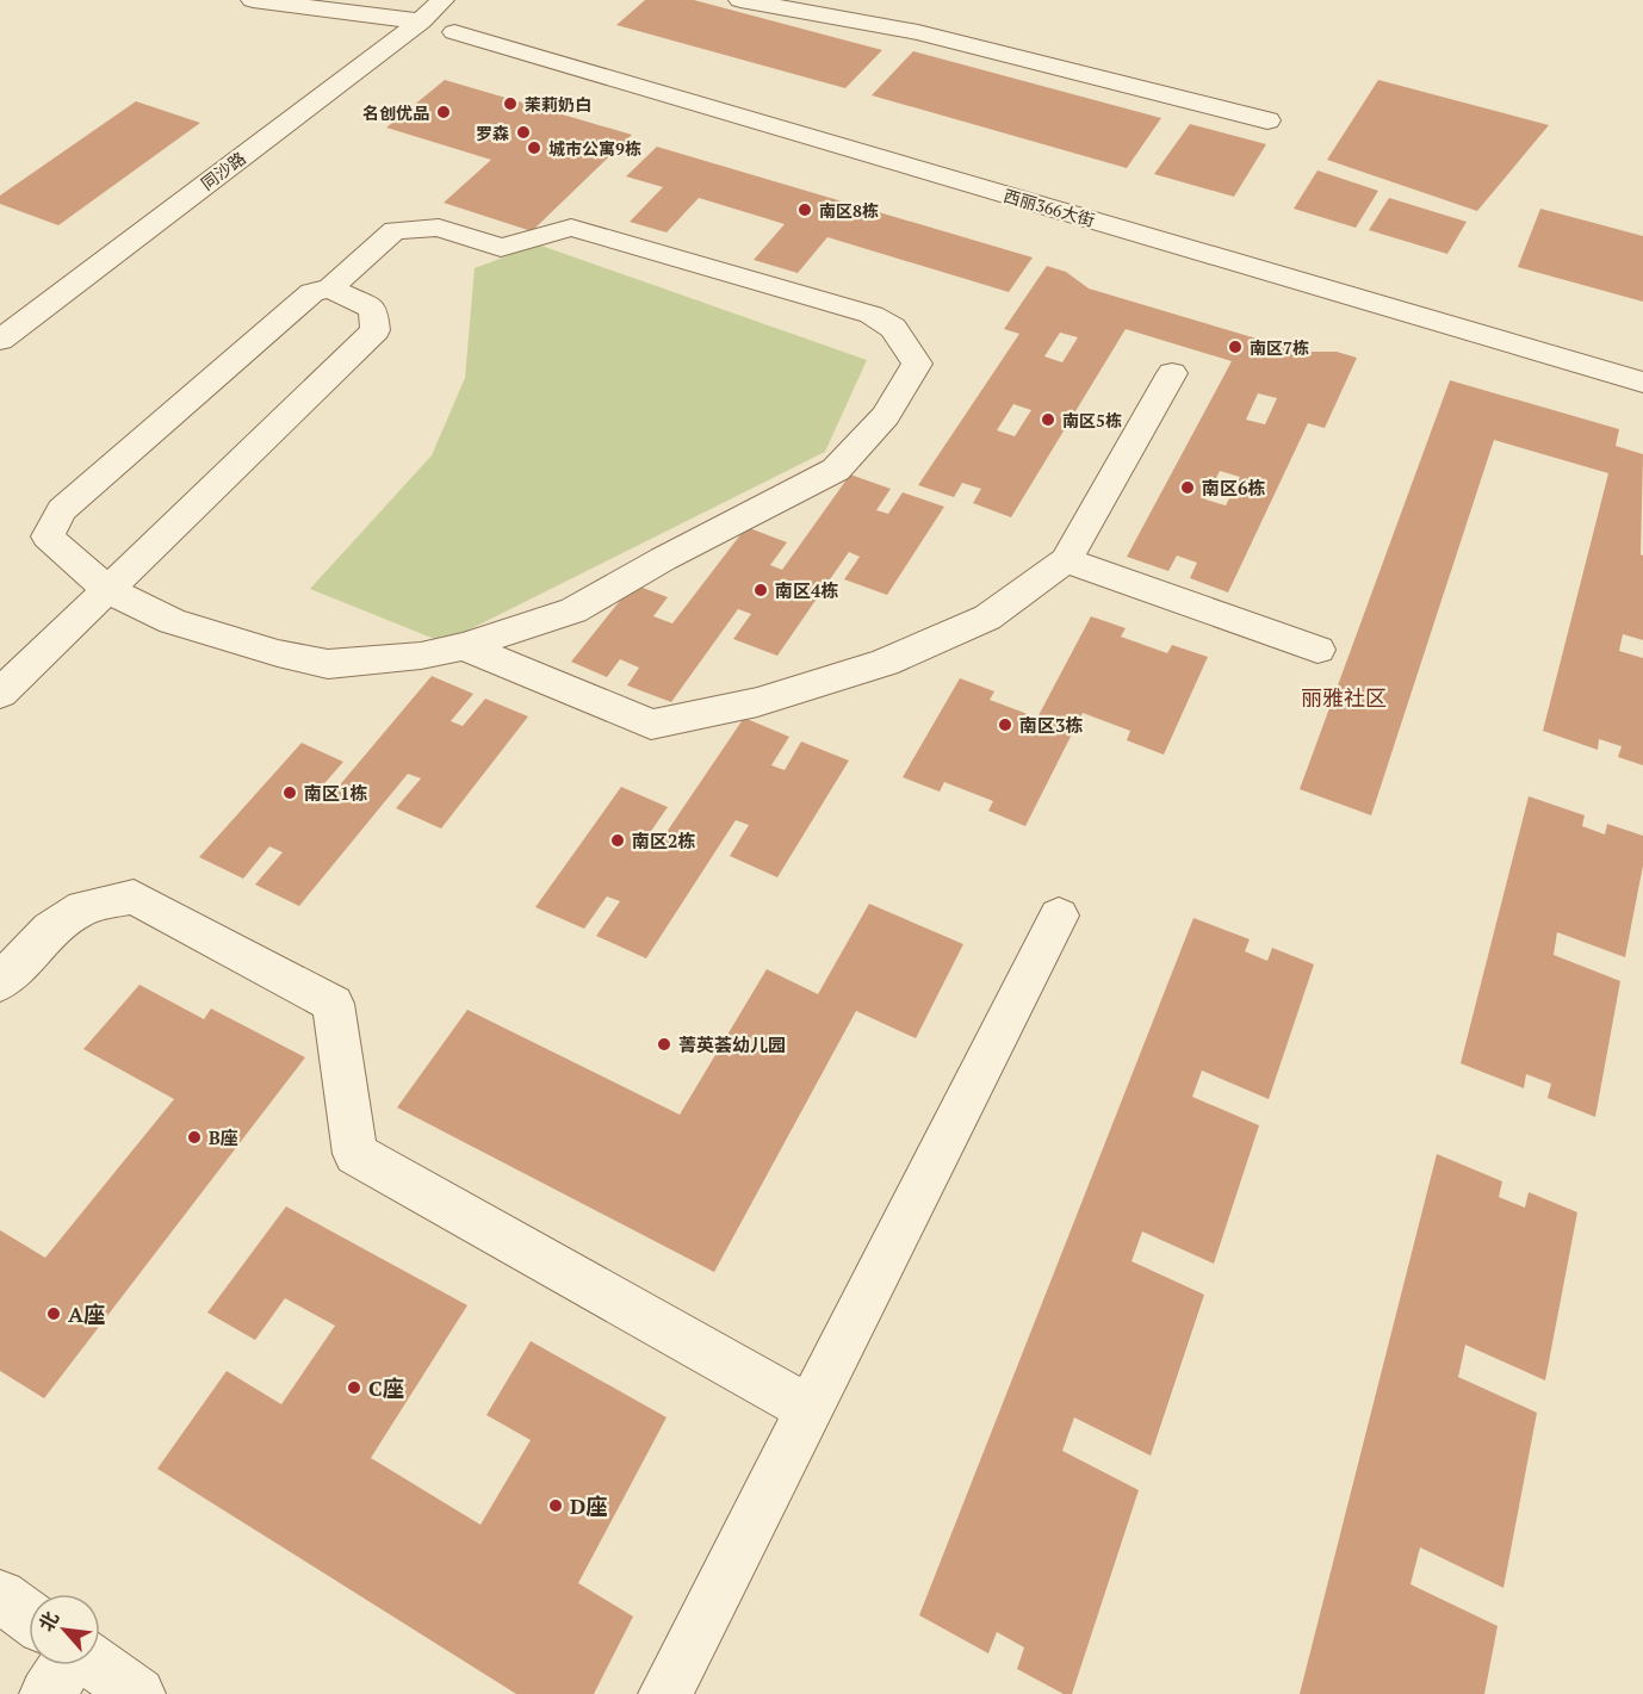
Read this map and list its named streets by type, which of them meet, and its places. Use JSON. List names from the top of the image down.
{
  "streets": {
    "street": ["同沙路", "西丽366大街"]
  },
  "districts": ["丽雅社区"],
  "places": [
    "茉莉奶白",
    "名创优品",
    "罗森",
    "城市公寓9栋",
    "南区8栋",
    "南区7栋",
    "南区5栋",
    "南区6栋",
    "南区4栋",
    "南区3栋",
    "南区1栋",
    "南区2栋",
    "菁英荟幼儿园",
    "B座",
    "A座",
    "C座",
    "D座"
  ],
  "north": "top left"
}
